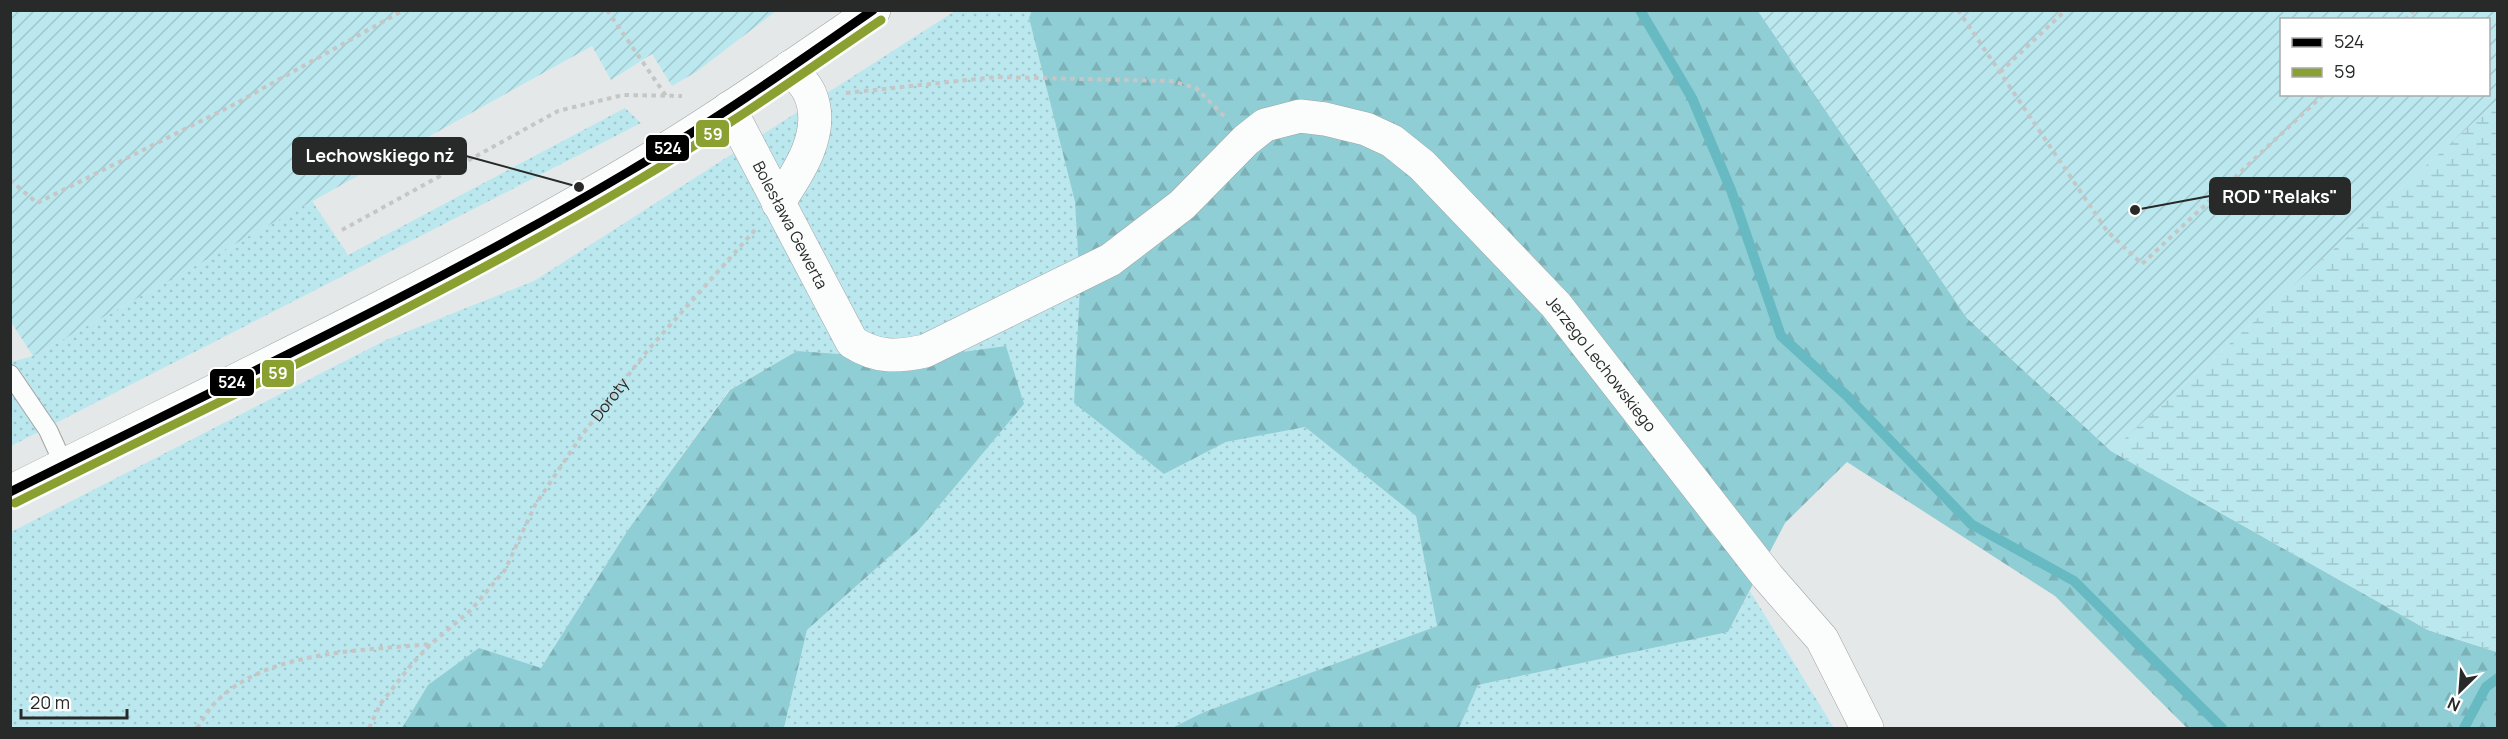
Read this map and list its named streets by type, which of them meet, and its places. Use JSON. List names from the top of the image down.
{
  "streets": {
    "street": ["Bolesława Gewerta", "Jerzego Lechowskiego"],
    "path": ["Doroty"]
  },
  "crossings": [
    ["Bolesława Gewerta", "Jerzego Lechowskiego"],
    ["Bolesława Gewerta", "Doroty"]
  ],
  "places": ["Lechowskiego nż", "ROD \"Relaks\""],
  "lines": ["transit line 524", "transit line 59"],
  "legend": ["524", "59"],
  "scale_bar": "20 m",
  "north": "bottom left"
}
